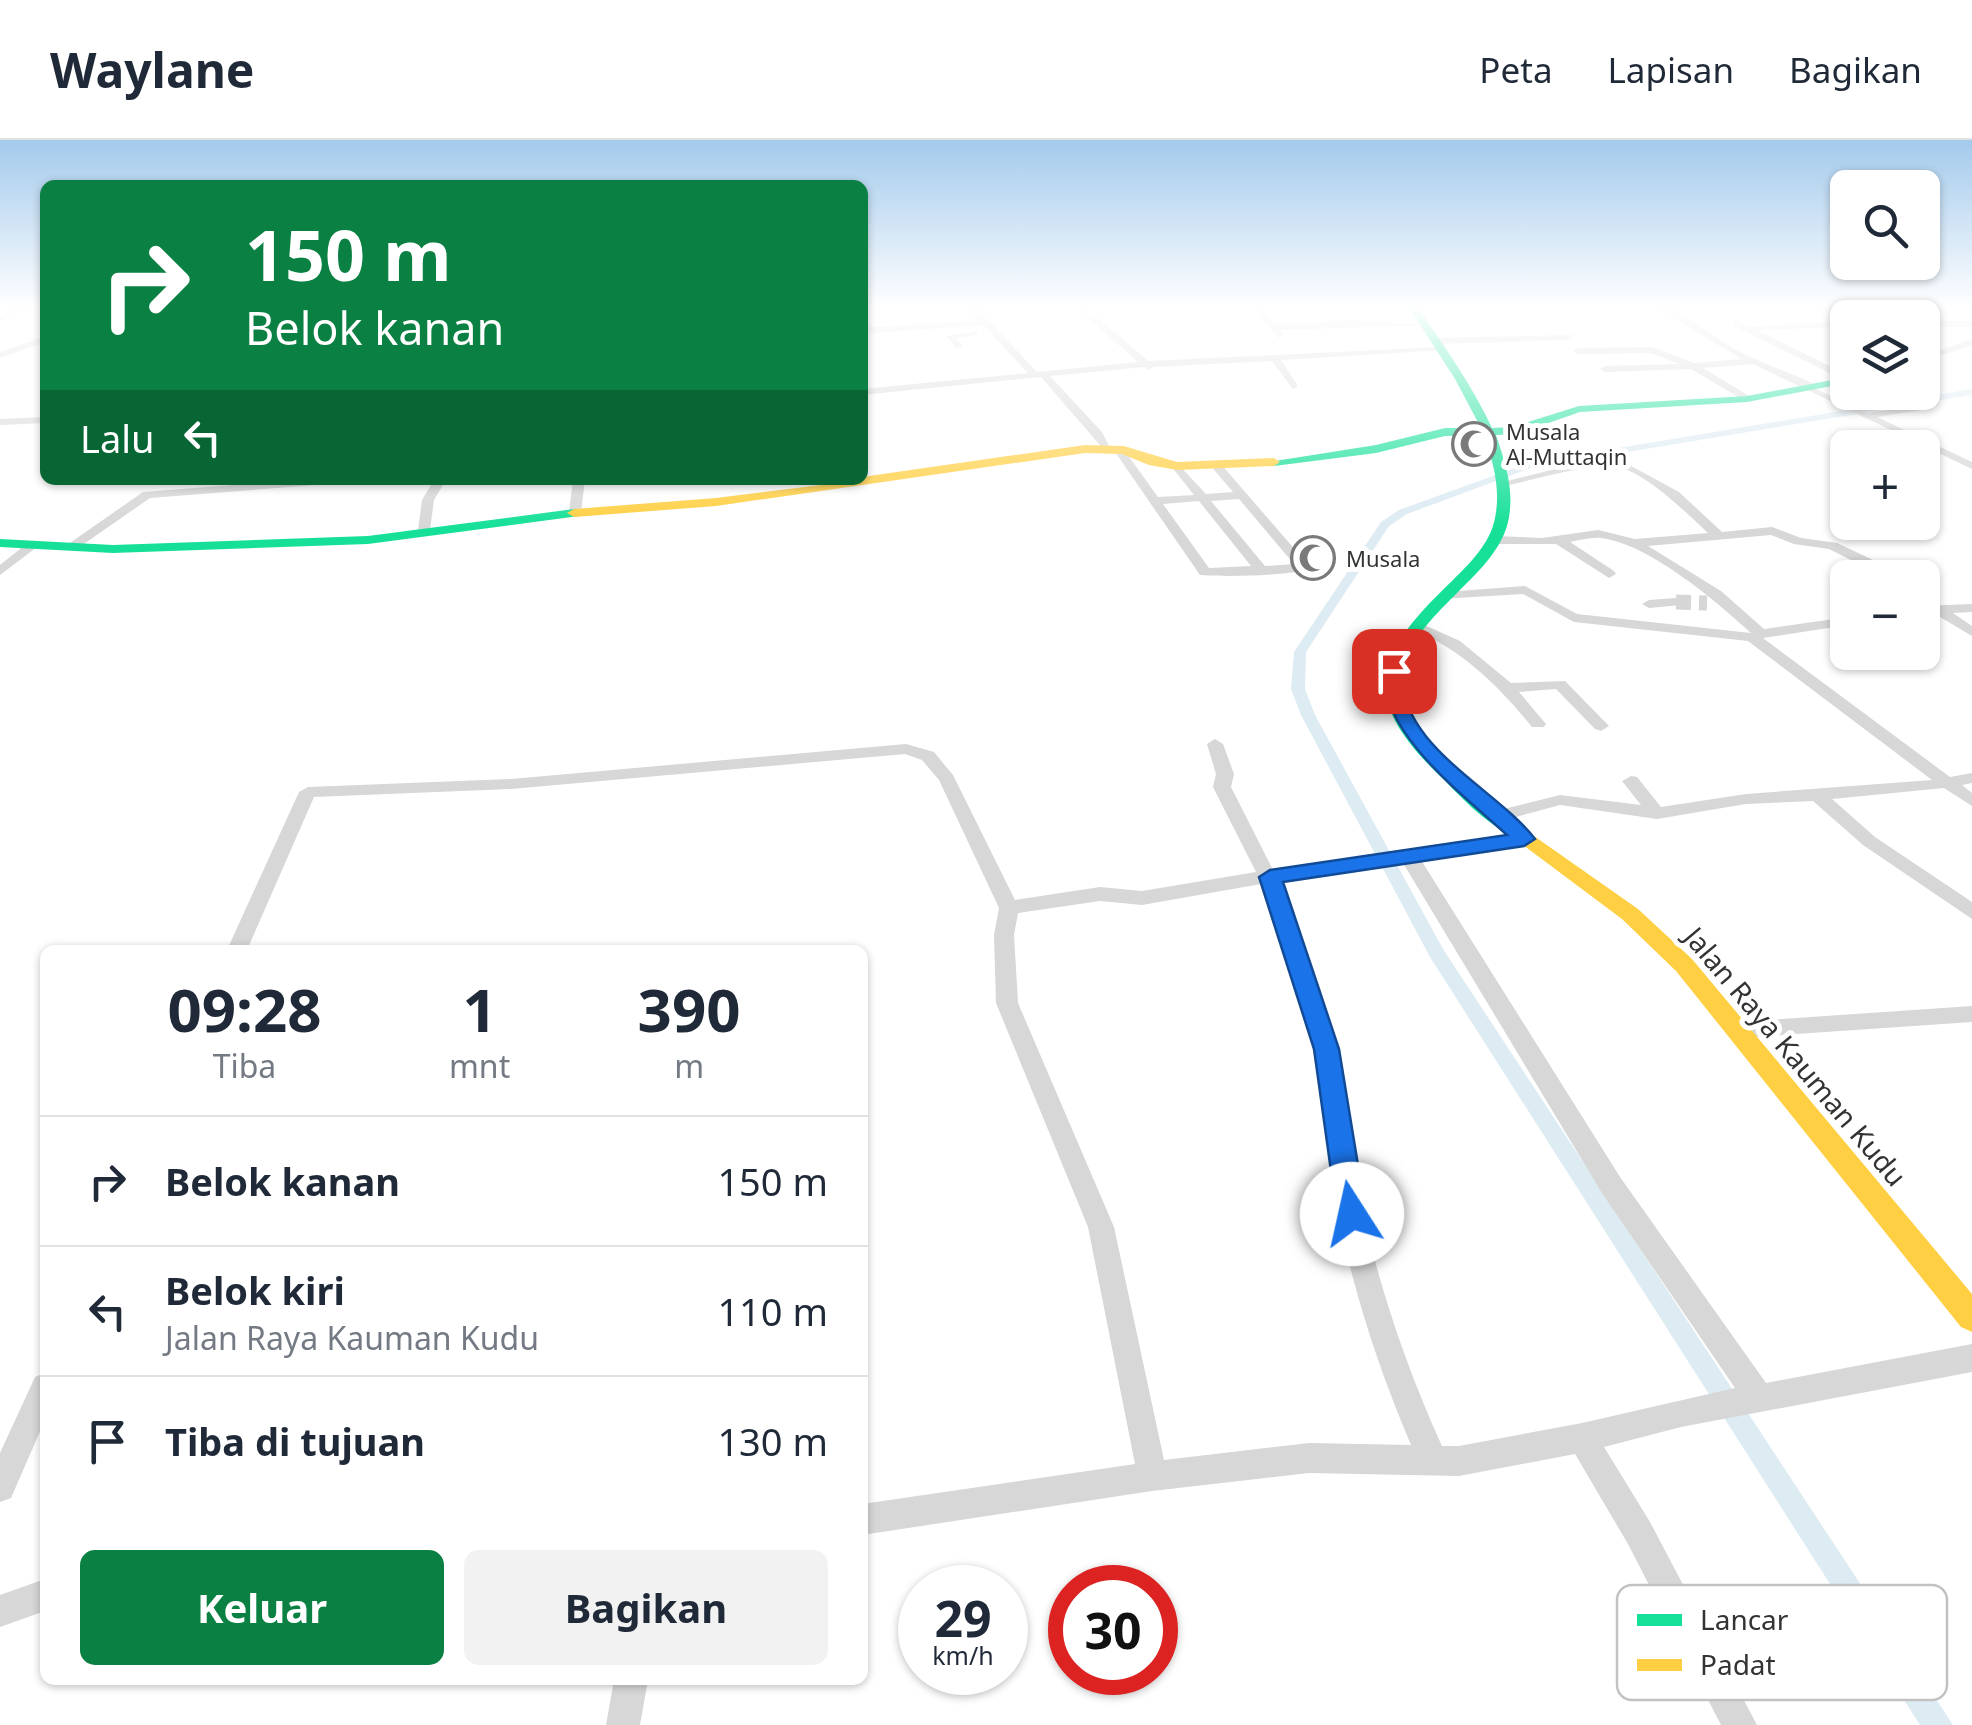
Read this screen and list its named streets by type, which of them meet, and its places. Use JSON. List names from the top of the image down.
{
  "streets": {
    "street": ["Jalan Raya Kauman Kudu"]
  },
  "places": {
    "mosque": ["Musala Al-Muttaqin", "Musala"]
  },
  "legend": ["Lancar", "Padat"],
  "page": {
    "header": "Waylane",
    "nav": ["Peta", "Lapisan", "Bagikan"],
    "map_buttons": ["+", "−"],
    "turn": ["150 m", "Belok kanan"],
    "then": "Lalu",
    "eta": [
      "09:28",
      "Tiba",
      "1",
      "mnt",
      "390",
      "m"
    ],
    "list": [
      {
        "name": "Belok kanan",
        "value": "150 m"
      },
      {
        "name": "Belok kiri",
        "note": "Jalan Raya Kauman Kudu",
        "value": "110 m"
      },
      {
        "name": "Tiba di tujuan",
        "value": "130 m"
      }
    ],
    "buttons": ["Keluar", "Bagikan"],
    "speed": "29 km/h",
    "limit": "30"
  }
}
